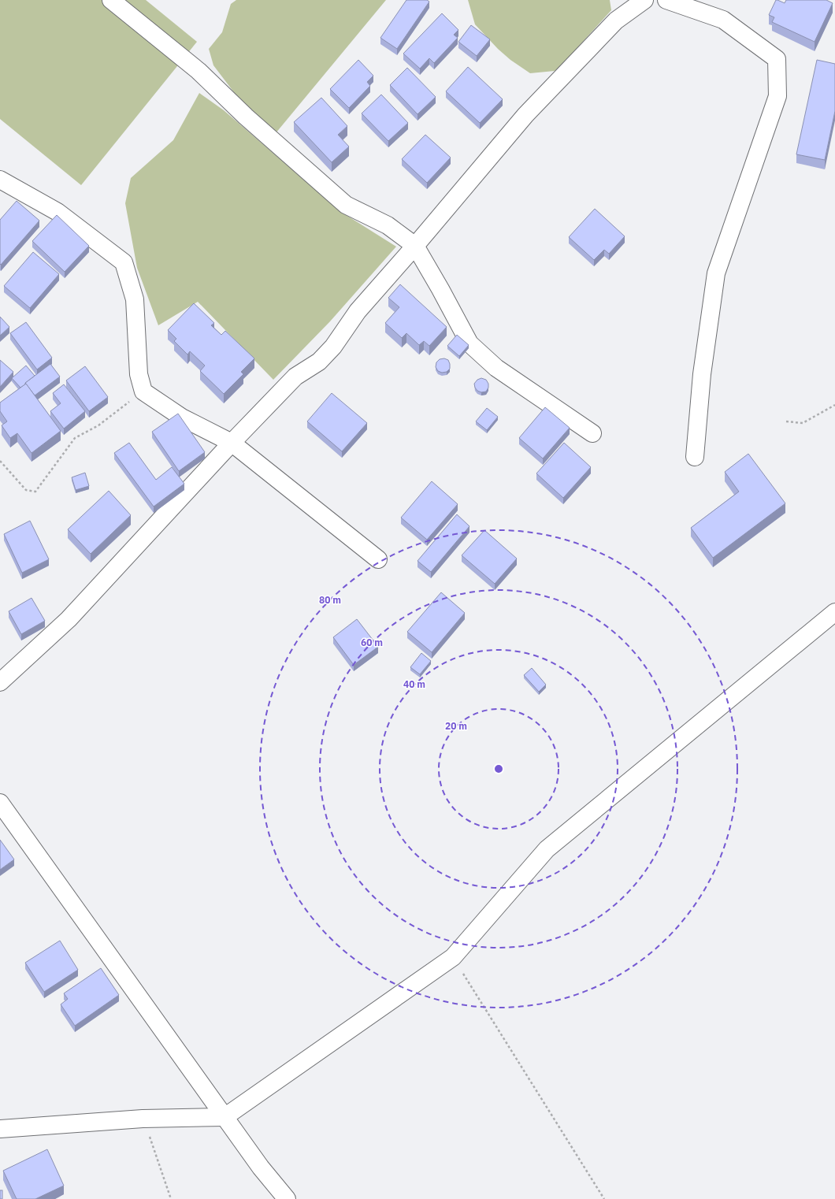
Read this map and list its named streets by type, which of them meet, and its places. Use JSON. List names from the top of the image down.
{
  "rings": [
    "80 m",
    "60 m",
    "40 m",
    "20 m"
  ]
}
